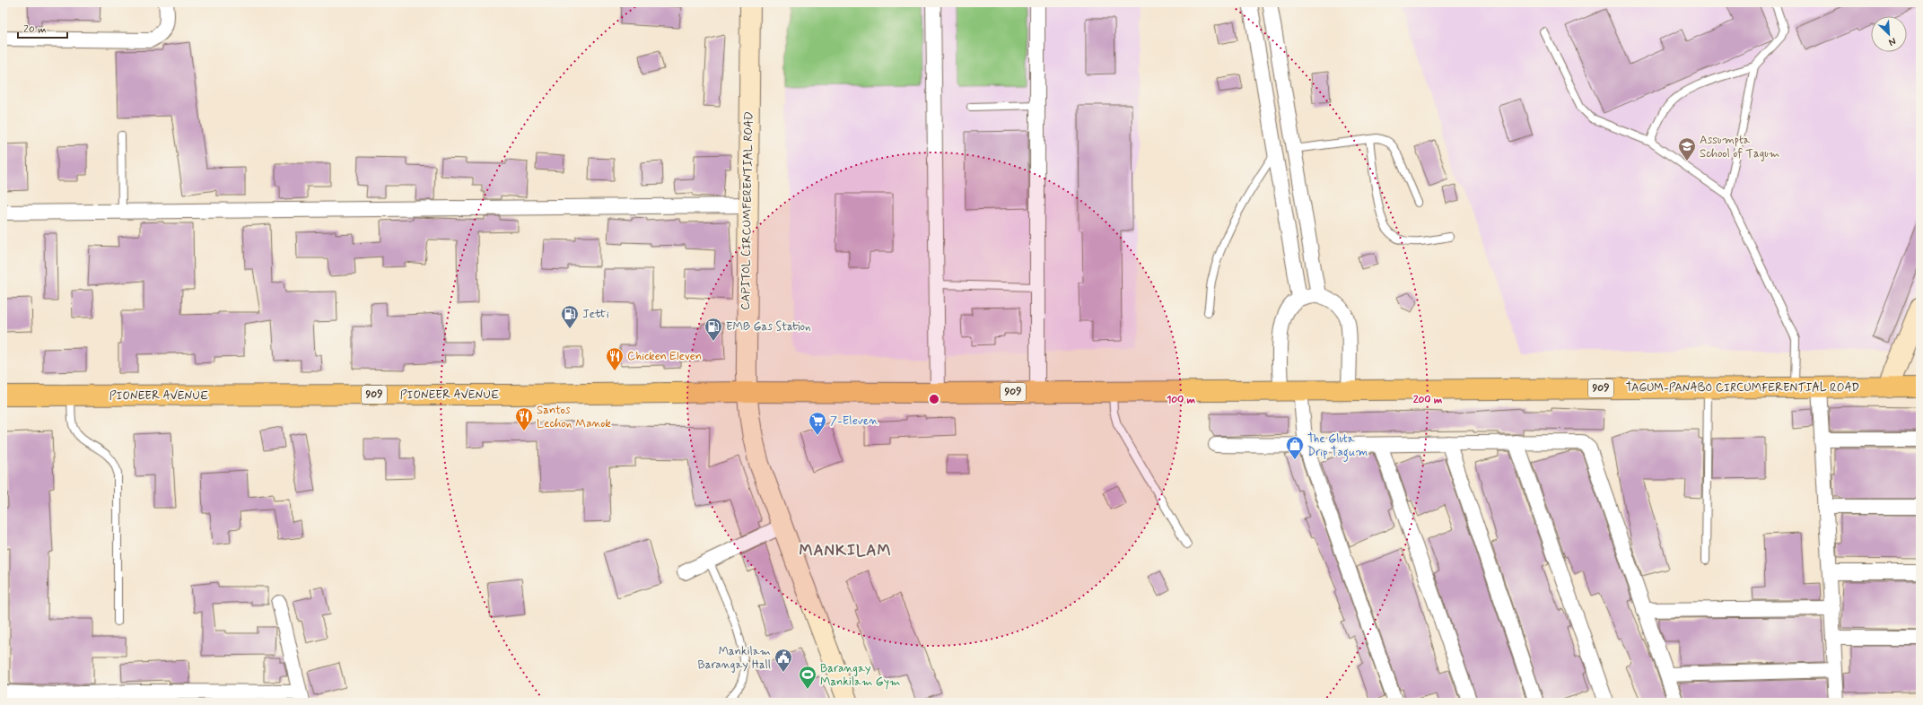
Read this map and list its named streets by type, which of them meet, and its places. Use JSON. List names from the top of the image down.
{
  "streets": {
    "highway": ["TAGUM-PANABO CIRCUMFERENTIAL ROAD", "909", "PIONEER AVENUE"],
    "main road": ["CAPITOL CIRCUMFERENTIAL ROAD"]
  },
  "crossings": [
    ["CAPITOL CIRCUMFERENTIAL ROAD", "TAGUM-PANABO CIRCUMFERENTIAL ROAD"],
    ["CAPITOL CIRCUMFERENTIAL ROAD", "PIONEER AVENUE"],
    ["TAGUM-PANABO CIRCUMFERENTIAL ROAD", "PIONEER AVENUE"]
  ],
  "districts": ["MANKILAM"],
  "places": {
    "school or university": ["Assumpta School of Tagum"],
    "fuel station": ["Jetti", "EMB Gas Station"],
    "restaurant": ["Chicken Eleven", "Santos Lechon Manok"],
    "supermarket": ["7-Eleven"],
    "shop": ["The Gluta Drip Tagum"],
    "public building": ["Mankilam Barangay Hall"],
    "sports": ["Barangay Mankilam Gym"]
  },
  "scale_bar": "20 m",
  "north": "bottom right",
  "rings": ["100 m", "200 m"]
}
